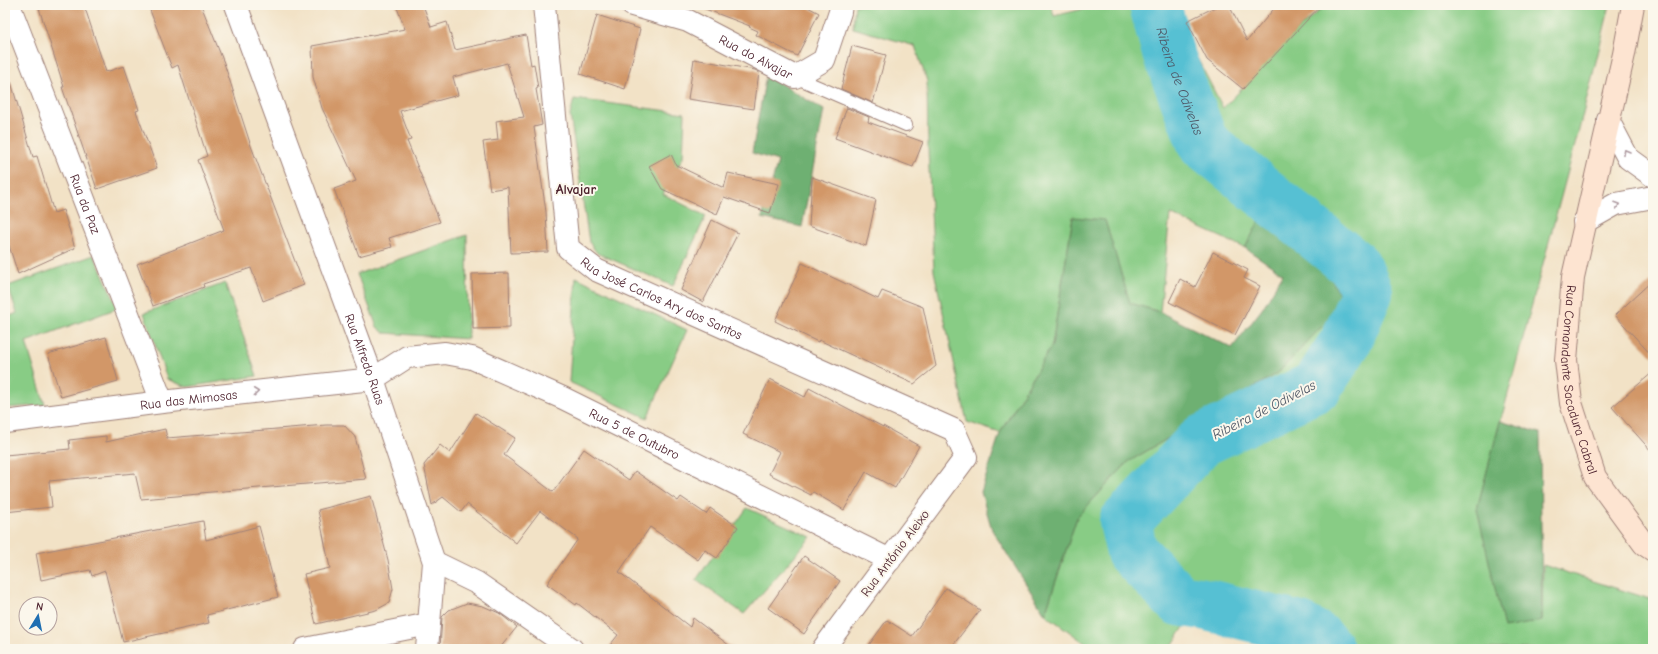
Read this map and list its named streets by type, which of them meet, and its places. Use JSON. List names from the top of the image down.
{
  "streets": {
    "main road": ["Rua Comandante Sacadura Cabral"],
    "street": [
      "Rua do Alvajar",
      "Rua da Paz",
      "Rua José Carlos Ary dos Santos",
      "Rua Alfredo Ruas",
      "Rua das Mimosas",
      "Rua 5 de Outubro",
      "Rua António Aleixo"
    ]
  },
  "crossings": [
    ["Rua da Paz", "Rua das Mimosas"],
    ["Rua José Carlos Ary dos Santos", "Rua António Aleixo"],
    ["Rua Alfredo Ruas", "Rua das Mimosas"],
    ["Rua Alfredo Ruas", "Rua 5 de Outubro"],
    ["Rua das Mimosas", "Rua 5 de Outubro"],
    ["Rua 5 de Outubro", "Rua António Aleixo"]
  ],
  "one_way": ["Rua das Mimosas"],
  "districts": ["Alvajar"],
  "water": ["Ribeira de Odivelas"],
  "north": "top"
}
